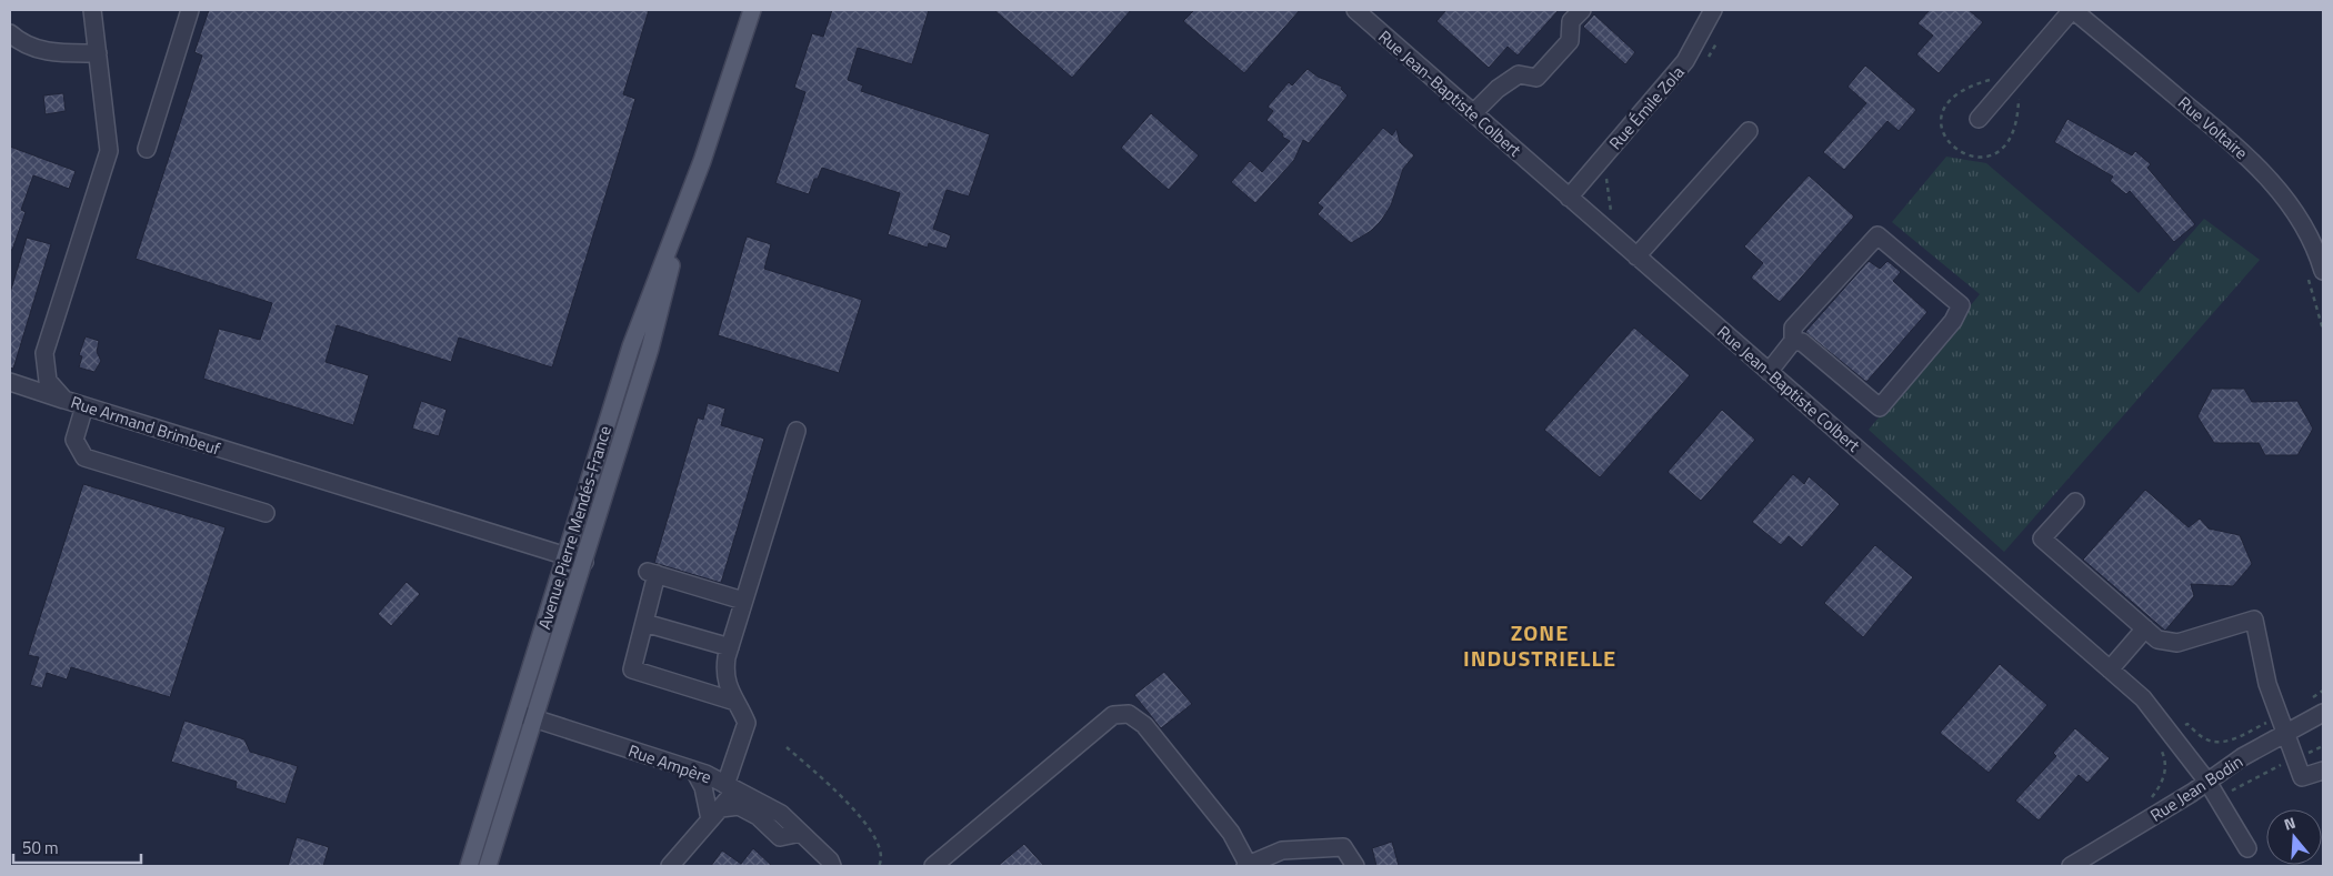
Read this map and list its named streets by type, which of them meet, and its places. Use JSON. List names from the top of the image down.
{
  "streets": {
    "main road": ["Avenue Pierre Mendés-France"],
    "street": [
      "Rue Jean-Baptiste Colbert",
      "Rue Émile Zola",
      "Rue Voltaire",
      "Rue Armand Brimbeuf",
      "Rue Ampère",
      "Rue Jean Bodin"
    ]
  },
  "crossings": [
    ["Rue Jean-Baptiste Colbert", "Rue Émile Zola"],
    ["Rue Jean-Baptiste Colbert", "Rue Jean Bodin"],
    ["Rue Armand Brimbeuf", "Avenue Pierre Mendés-France"],
    ["Avenue Pierre Mendés-France", "Rue Ampère"]
  ],
  "districts": ["ZONE INDUSTRIELLE"],
  "scale_bar": "50 m",
  "north": "top"
}
